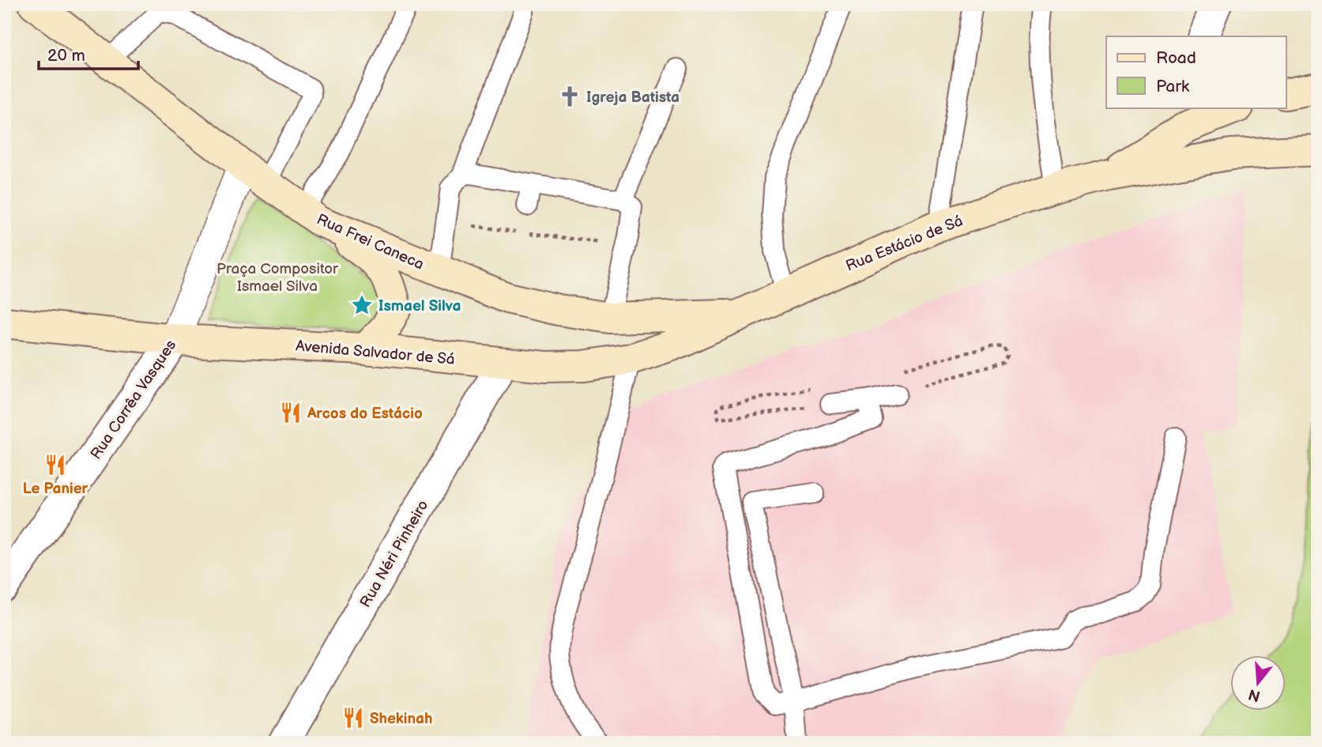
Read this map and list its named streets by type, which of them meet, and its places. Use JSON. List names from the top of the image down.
{
  "streets": {
    "main road": ["Rua Frei Caneca", "Rua Estácio de Sá", "Avenida Salvador de Sá"],
    "street": ["Rua Corrêa Vasques", "Rua Néri Pinheiro"]
  },
  "crossings": [
    ["Rua Frei Caneca", "Rua Estácio de Sá"],
    ["Rua Frei Caneca", "Avenida Salvador de Sá"],
    ["Rua Frei Caneca", "Rua Corrêa Vasques"],
    ["Rua Estácio de Sá", "Avenida Salvador de Sá"],
    ["Avenida Salvador de Sá", "Rua Corrêa Vasques"],
    ["Avenida Salvador de Sá", "Rua Néri Pinheiro"]
  ],
  "parks": ["Praça Compositor Ismael Silva"],
  "places": {
    "church": ["Igreja Batista"],
    "place": ["Ismael Silva"],
    "restaurant": ["Arcos do Estácio", "Le Panier", "Shekinah"]
  },
  "legend": ["Road", "Park"],
  "scale_bar": "20 m",
  "north": "bottom"
}
